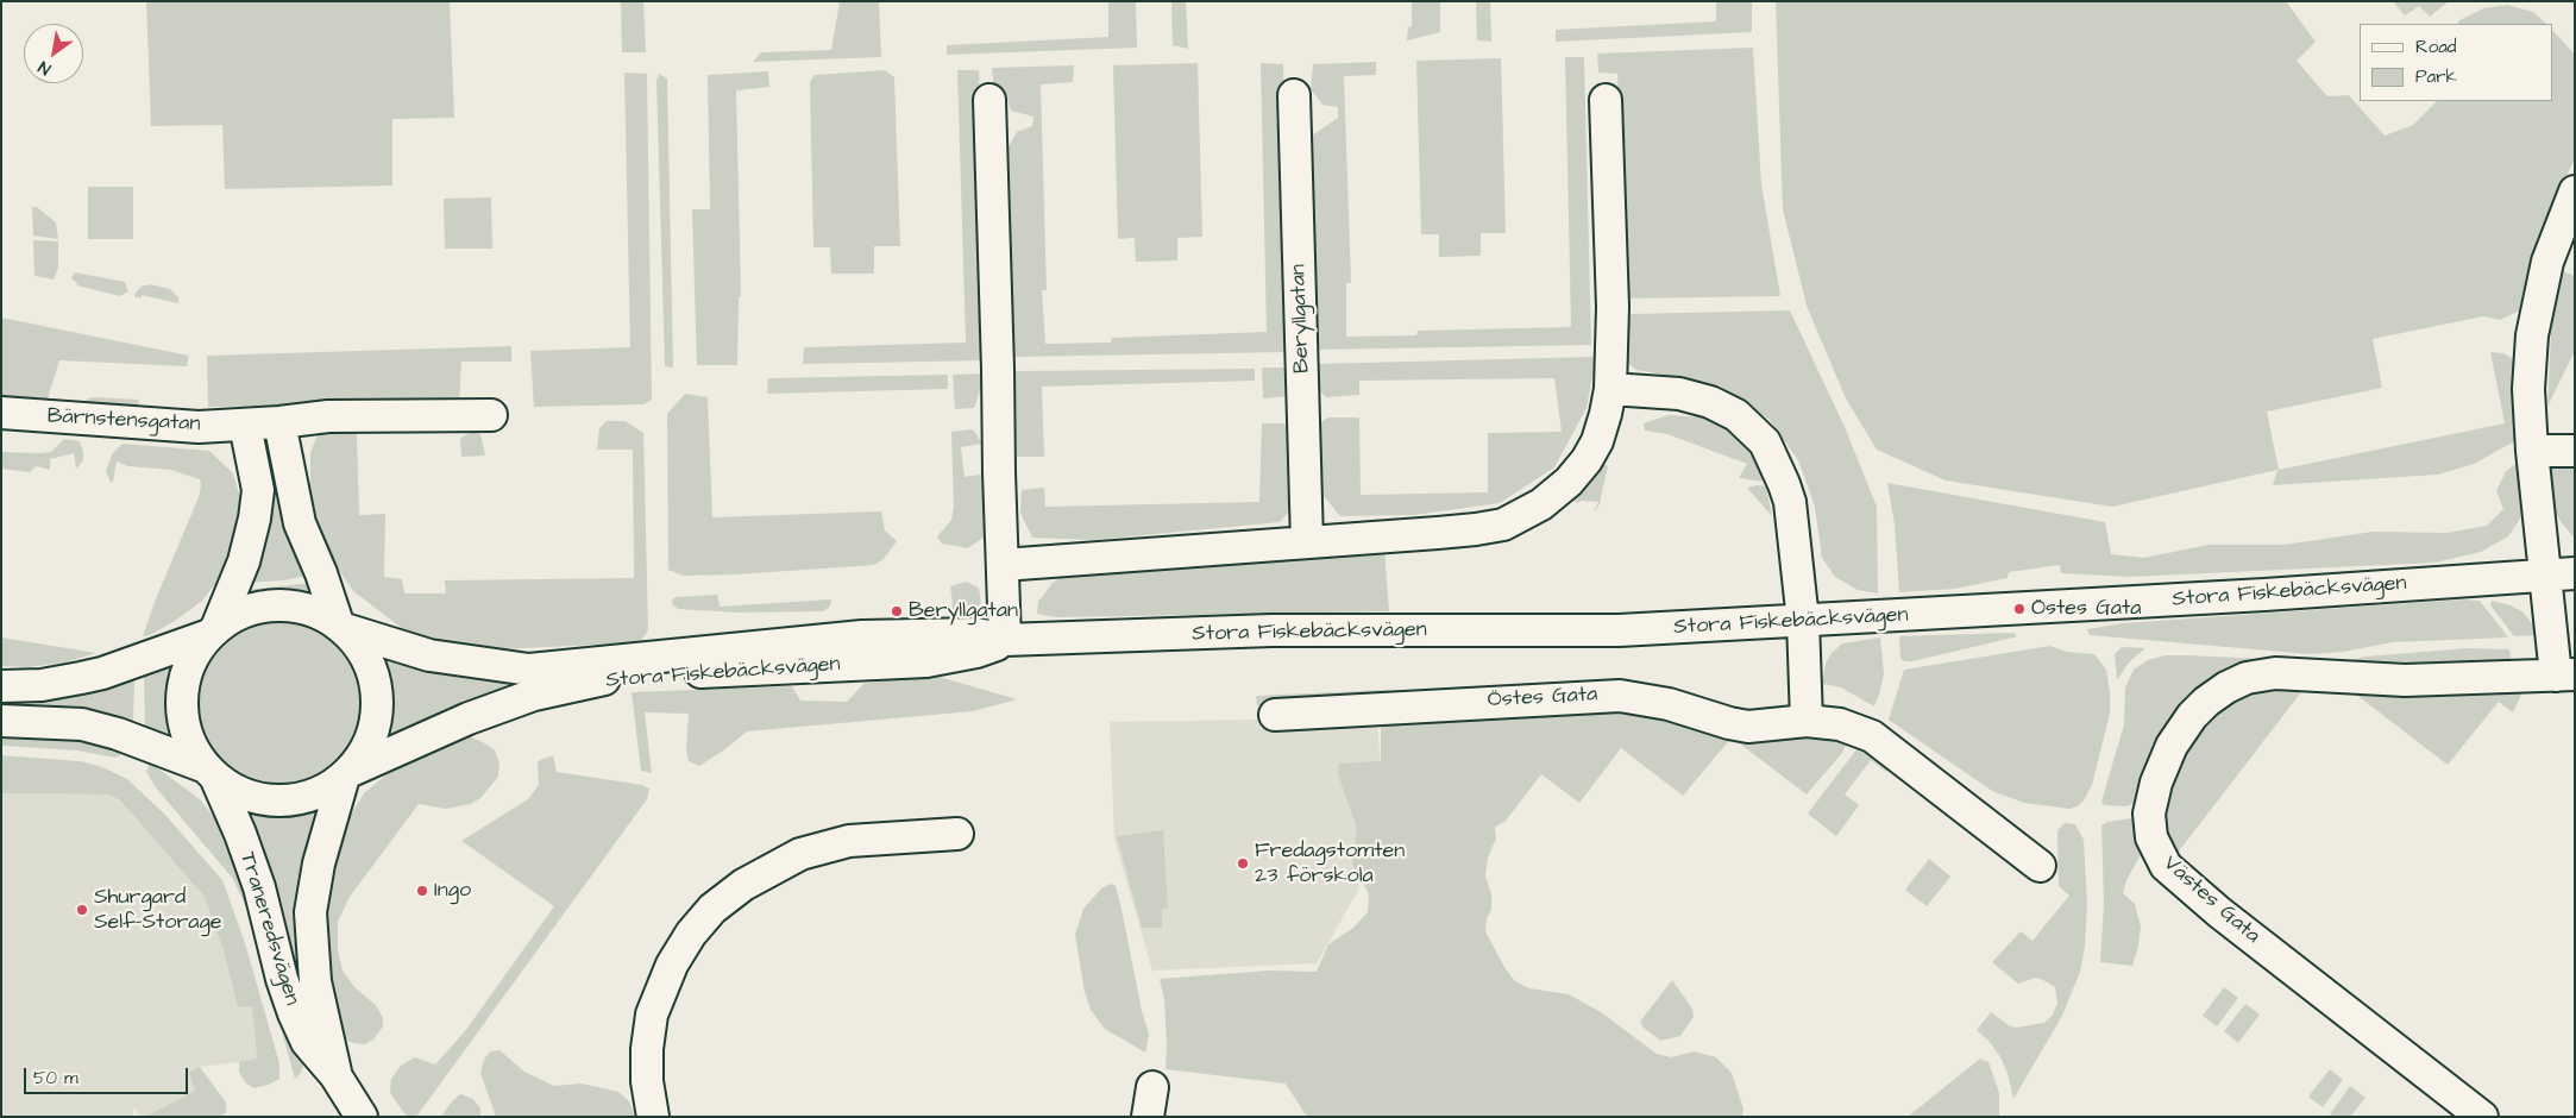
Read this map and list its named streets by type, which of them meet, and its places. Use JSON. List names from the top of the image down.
{
  "streets": {
    "street": [
      "Beryllgatan",
      "Bärnstensgatan",
      "Stora Fiskebäcksvägen",
      "Östes Gata",
      "Västes Gata",
      "Traneredsvägen"
    ]
  },
  "crossings": [
    ["Stora Fiskebäcksvägen", "Västes Gata"],
    ["Stora Fiskebäcksvägen", "Traneredsvägen"]
  ],
  "places": [
    "Östes Gata",
    "Beryllgatan",
    "Fredagstomten 23 förskola",
    "Ingo",
    "Shurgard Self-Storage"
  ],
  "legend": ["Road", "Park"],
  "scale_bar": "50 m",
  "north": "bottom left"
}
